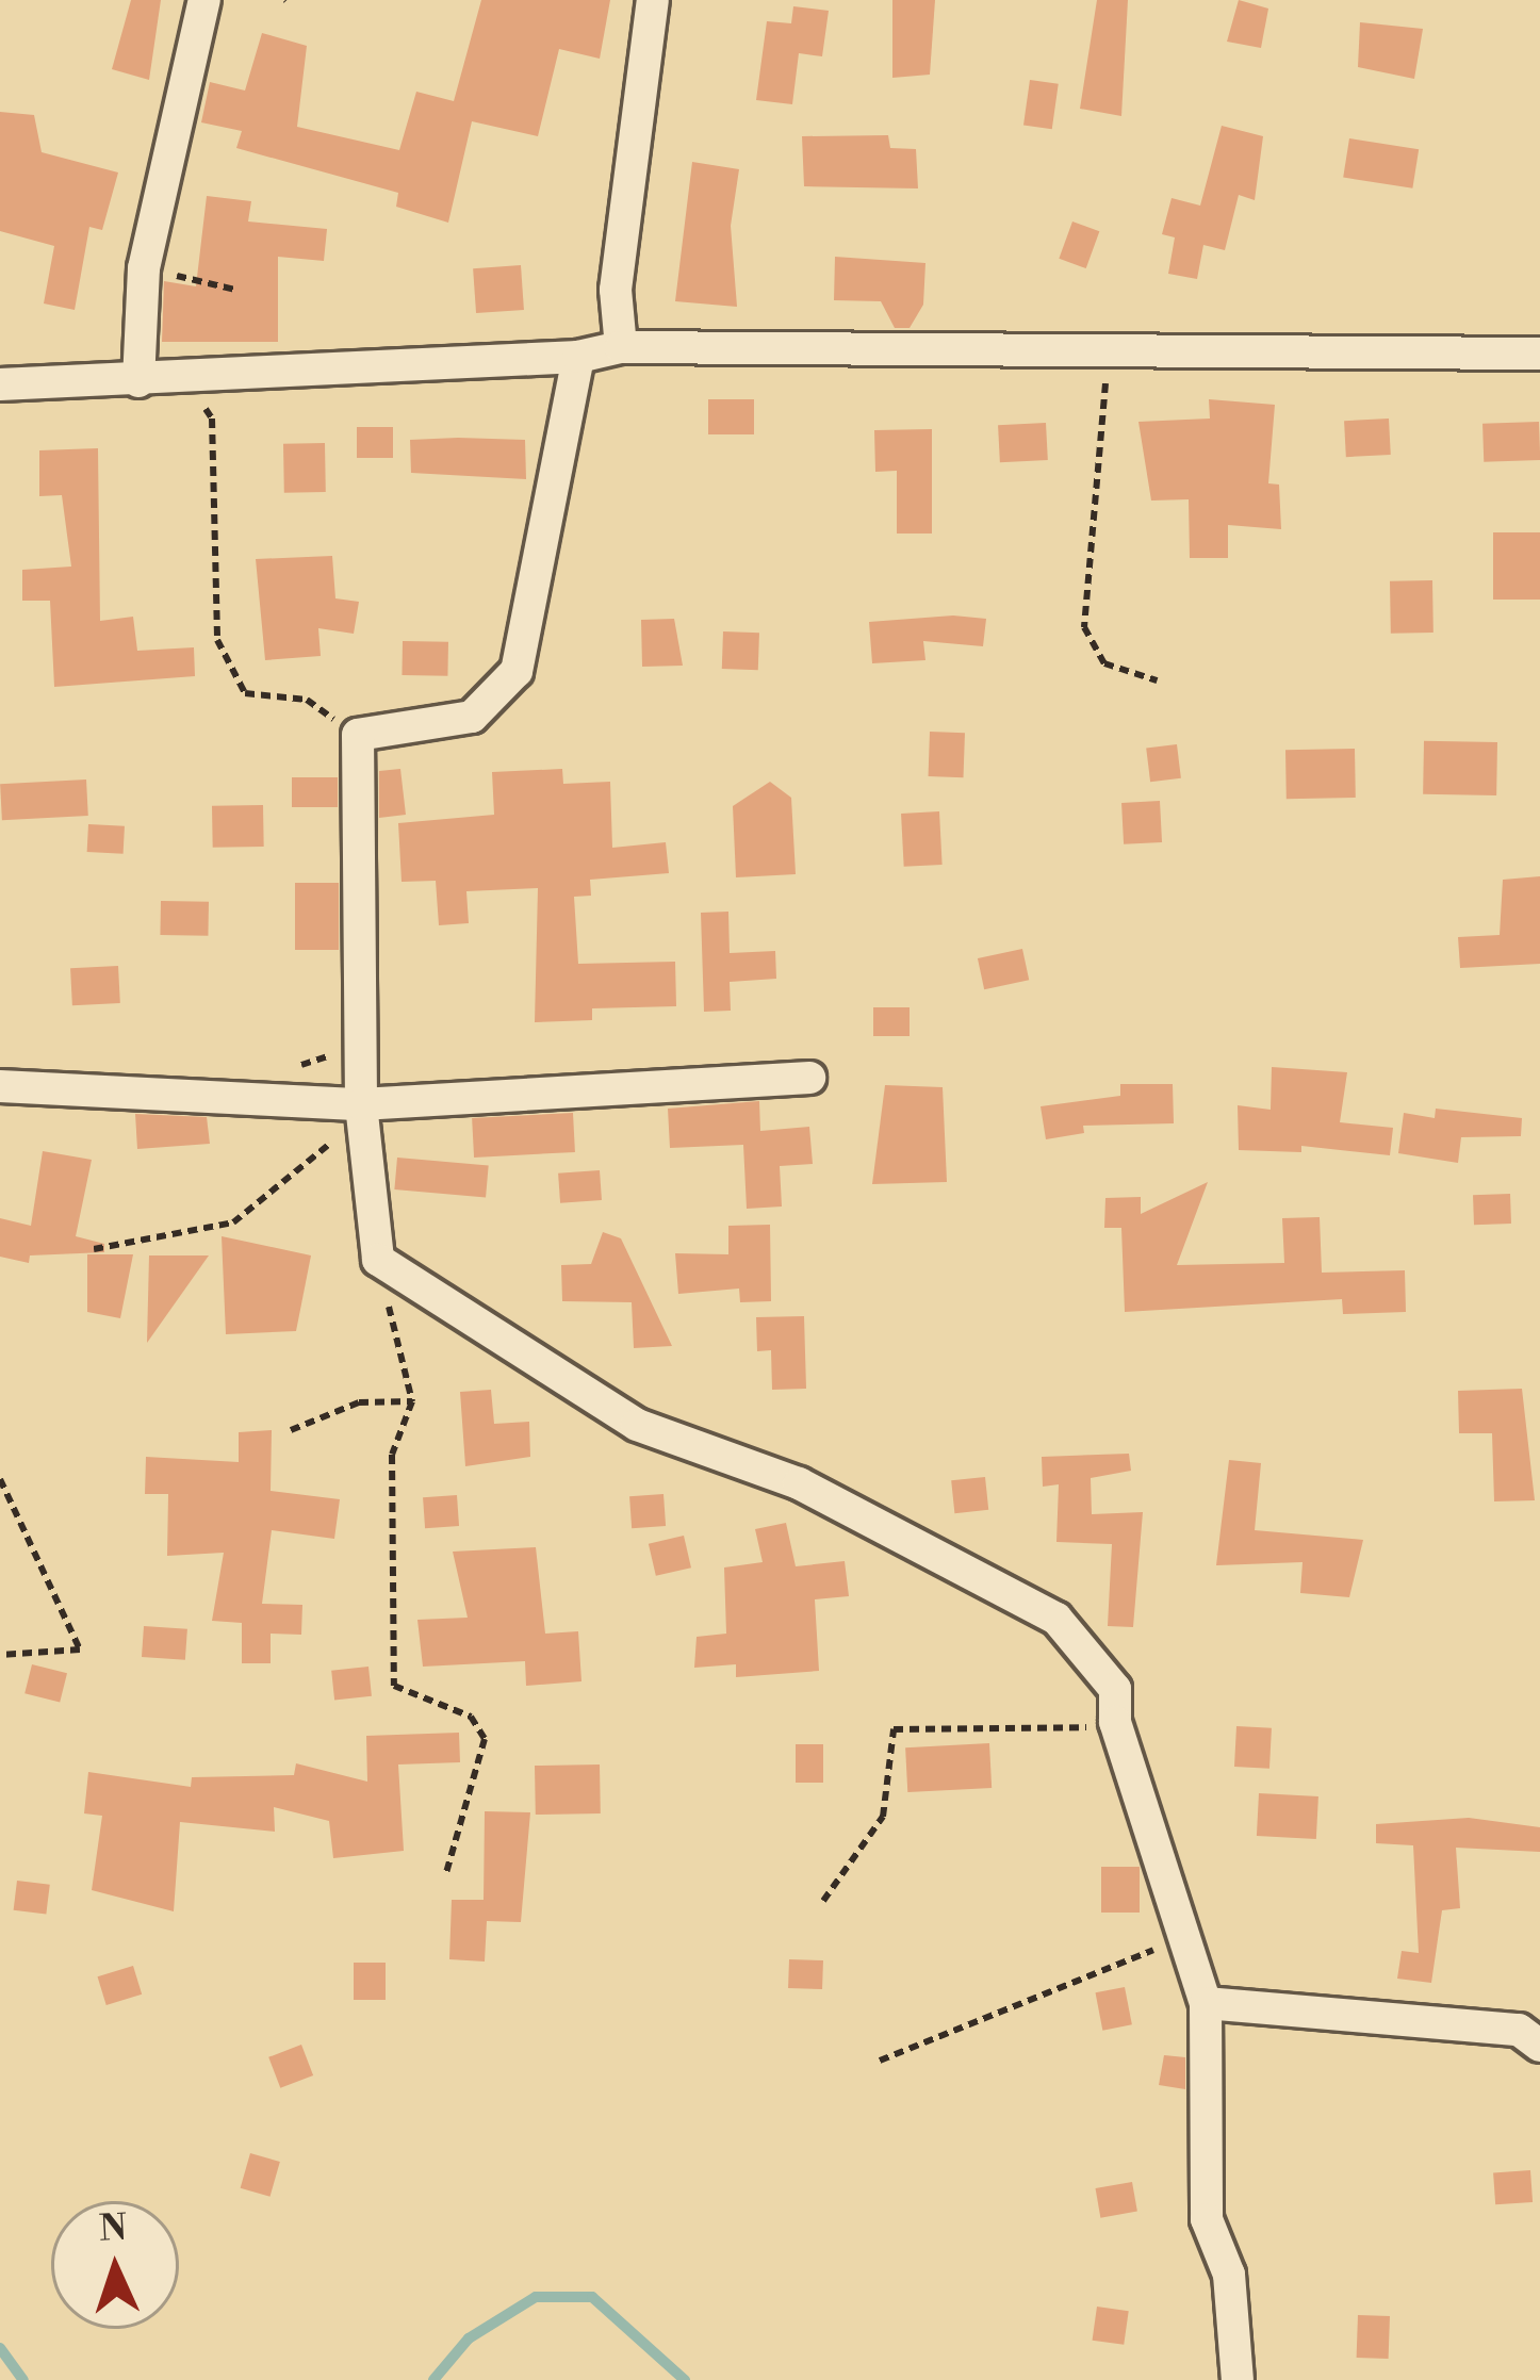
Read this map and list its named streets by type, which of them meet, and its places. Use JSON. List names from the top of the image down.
{
  "north": "top"
}
